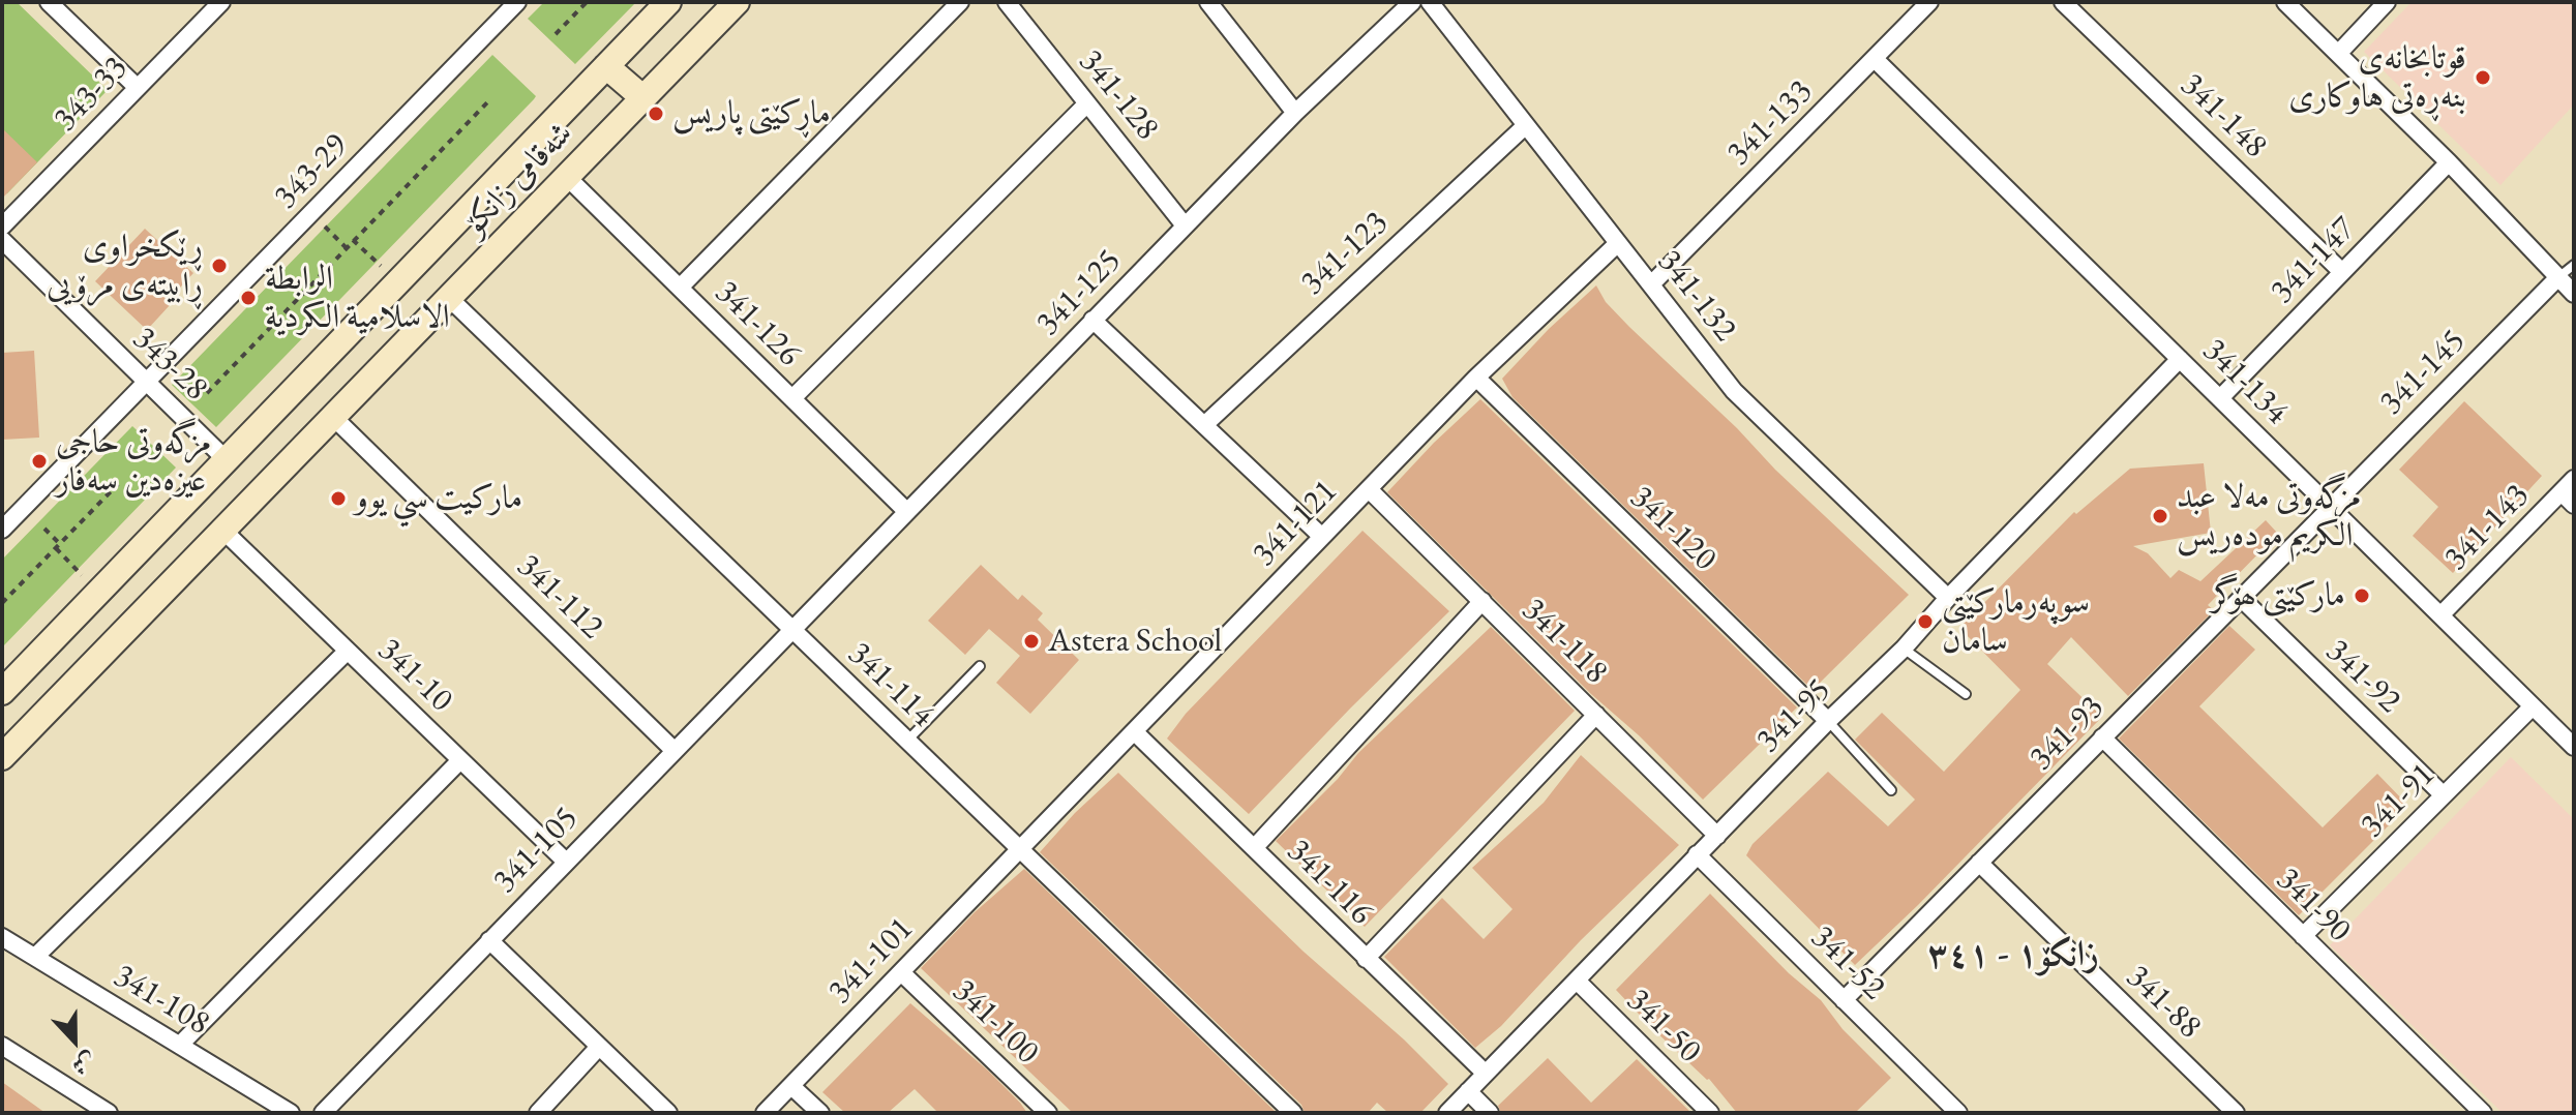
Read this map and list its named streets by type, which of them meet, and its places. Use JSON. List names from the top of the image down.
{
  "streets": {
    "main road": ["شەقامی زانکۆ"],
    "street": [
      "343-33",
      "341-128",
      "341-148",
      "341-133",
      "343-29",
      "341-123",
      "341-147",
      "341-125",
      "341-132",
      "341-126",
      "343-28",
      "341-145",
      "341-134",
      "341-121",
      "341-143",
      "341-120",
      "341-112",
      "341-118",
      "341-10",
      "341-92",
      "341-114",
      "341-95",
      "341-93",
      "341-91",
      "341-105",
      "341-116",
      "341-90",
      "341-101",
      "341-52",
      "341-108",
      "341-88",
      "341-100",
      "341-50"
    ]
  },
  "crossings": [
    ["341-128", "341-125"],
    ["341-148", "341-147"],
    ["341-133", "341-132"],
    ["341-133", "341-134"],
    ["343-29", "343-28"],
    ["شەقامی زانکۆ", "341-126"],
    ["شەقامی زانکۆ", "343-28"],
    ["شەقامی زانکۆ", "341-112"],
    ["شەقامی زانکۆ", "341-10"],
    ["شەقامی زانکۆ", "341-114"],
    ["341-123", "341-132"],
    ["341-147", "341-134"],
    ["341-125", "341-126"],
    ["341-125", "341-114"],
    ["341-125", "341-105"],
    ["341-132", "341-121"],
    ["341-132", "341-95"],
    ["341-145", "341-134"],
    ["341-145", "341-93"],
    ["341-134", "341-143"],
    ["341-134", "341-95"],
    ["341-134", "341-93"],
    ["341-134", "341-91"],
    ["341-121", "341-120"],
    ["341-121", "341-118"],
    ["341-121", "341-114"],
    ["341-121", "341-116"],
    ["341-121", "341-101"],
    ["341-120", "341-95"],
    ["341-112", "341-105"],
    ["341-118", "341-95"],
    ["341-10", "341-105"],
    ["341-92", "341-93"],
    ["341-92", "341-91"],
    ["341-114", "341-105"],
    ["341-114", "341-101"],
    ["341-95", "341-116"],
    ["341-95", "341-52"],
    ["341-95", "341-50"],
    ["341-93", "341-90"],
    ["341-93", "341-52"],
    ["341-93", "341-88"],
    ["341-91", "341-90"],
    ["341-101", "341-100"]
  ],
  "districts": ["زانکۆ١ - ٣٤١"],
  "places": [
    "قوتابخانەی بنەڕەتی هاوکاری",
    "ماڕکێتی پاریس",
    "ڕێکخراوی ڕابیتەی مرۆیی",
    "الرابطة الاسلامية الكردية",
    "مزگەوتی حاجی عیزەدین سەفار",
    "ماركيت سي يوو",
    "مزگه‌وتی مه‌لا عبد الكريم موده‌ریس",
    "مارکێتی ھۆگر",
    "سوپەرمارکێتی سامان",
    "Astera School"
  ],
  "north": "bottom"
}
